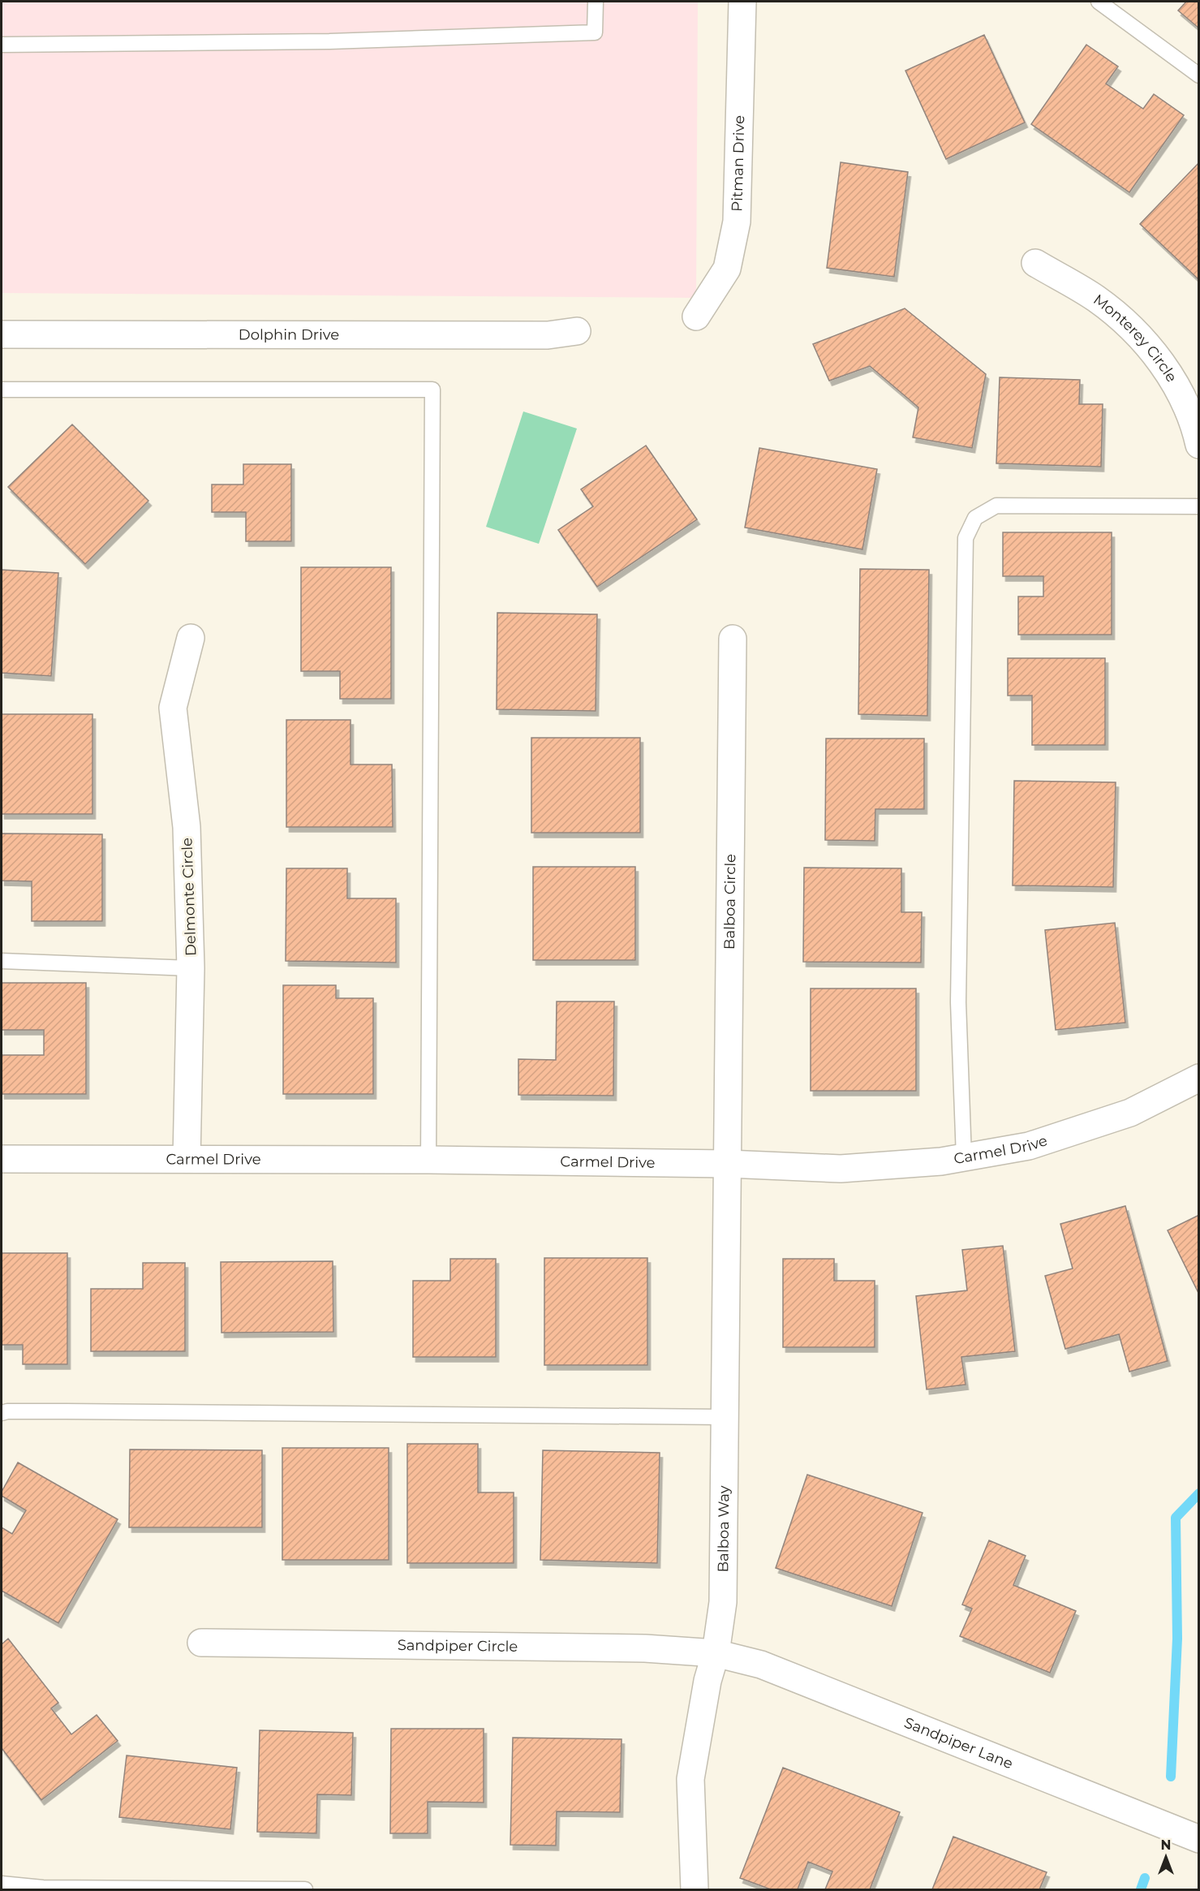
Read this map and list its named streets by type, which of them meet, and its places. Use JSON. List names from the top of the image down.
{
  "streets": {
    "street": [
      "Pitman Drive",
      "Dolphin Drive",
      "Monterey Circle",
      "Delmonte Circle",
      "Balboa Circle",
      "Carmel Drive",
      "Balboa Way",
      "Sandpiper Circle",
      "Sandpiper Lane"
    ]
  },
  "crossings": [
    ["Delmonte Circle", "Carmel Drive"],
    ["Balboa Circle", "Carmel Drive"],
    ["Balboa Circle", "Balboa Way"],
    ["Carmel Drive", "Balboa Way"],
    ["Balboa Way", "Sandpiper Circle"],
    ["Balboa Way", "Sandpiper Lane"],
    ["Sandpiper Circle", "Sandpiper Lane"]
  ],
  "north": "top"
}
